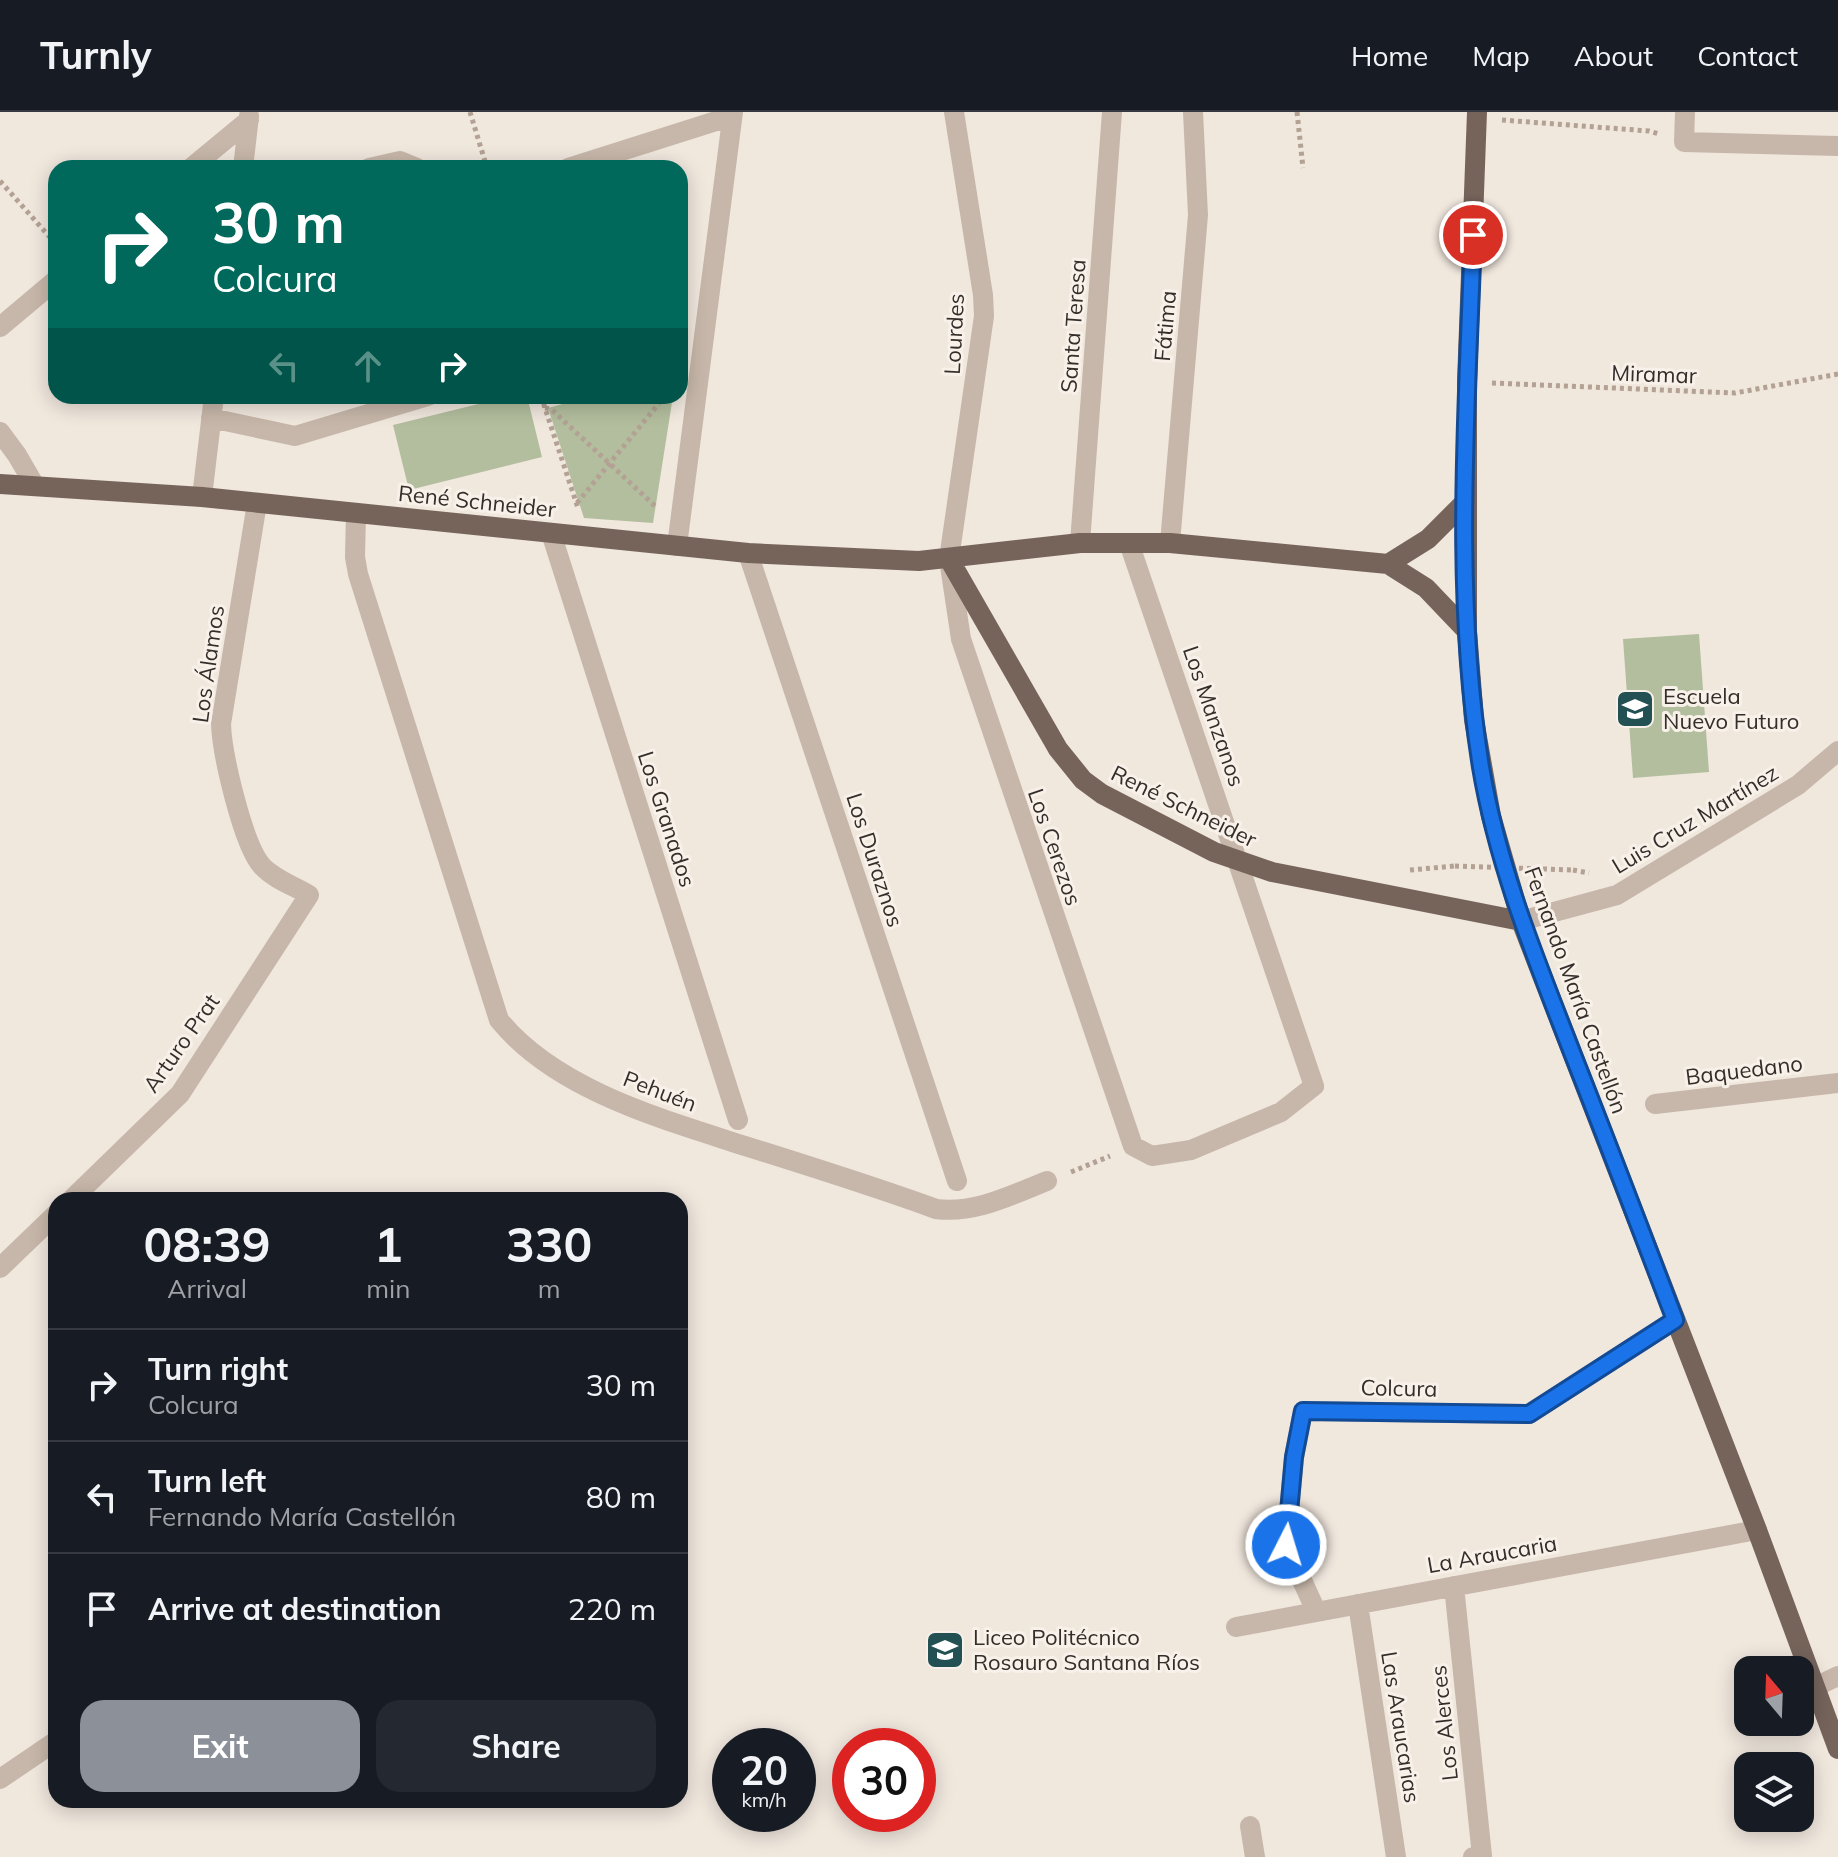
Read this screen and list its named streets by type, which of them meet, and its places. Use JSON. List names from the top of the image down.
{
  "streets": {
    "main road": ["René Schneider", "Fernando María Castellón"],
    "street": [
      "Santa Teresa",
      "Fátima",
      "Lourdes",
      "Los Álamos",
      "Los Manzanos",
      "Los Granados",
      "Luis Cruz Martínez",
      "Los Cerezos",
      "Los Duraznos",
      "Arturo Prat",
      "Baquedano",
      "Pehuén",
      "Colcura",
      "La Araucaria",
      "Los Alerces",
      "Las Araucarias"
    ],
    "path": ["Miramar"]
  },
  "crossings": [
    ["Santa Teresa", "René Schneider"],
    ["Fátima", "René Schneider"],
    ["Lourdes", "René Schneider"],
    ["Lourdes", "Los Cerezos"],
    ["Miramar", "Fernando María Castellón"],
    ["René Schneider", "Los Álamos"],
    ["René Schneider", "Los Manzanos"],
    ["René Schneider", "Los Granados"],
    ["René Schneider", "Luis Cruz Martínez"],
    ["René Schneider", "Los Cerezos"],
    ["René Schneider", "Los Duraznos"],
    ["René Schneider", "Fernando María Castellón"],
    ["René Schneider", "Pehuén"],
    ["Los Álamos", "Arturo Prat"],
    ["Los Manzanos", "Los Cerezos"],
    ["Luis Cruz Martínez", "Fernando María Castellón"],
    ["Fernando María Castellón", "Colcura"],
    ["Fernando María Castellón", "La Araucaria"],
    ["Colcura", "La Araucaria"],
    ["La Araucaria", "Los Alerces"],
    ["La Araucaria", "Las Araucarias"]
  ],
  "places": {
    "school or university": ["Escuela Nuevo Futuro", "Liceo Politécnico Rosauro Santana Ríos"]
  },
  "north": "top",
  "page": {
    "header": "Turnly",
    "nav": [
      "Home",
      "Map",
      "About",
      "Contact"
    ],
    "turn": ["30 m", "Colcura"],
    "eta": [
      "08:39",
      "Arrival",
      "1",
      "min",
      "330",
      "m"
    ],
    "list": [
      {
        "name": "Turn right",
        "note": "Colcura",
        "value": "30 m"
      },
      {
        "name": "Turn left",
        "note": "Fernando María Castellón",
        "value": "80 m"
      },
      {
        "name": "Arrive at destination",
        "value": "220 m"
      }
    ],
    "buttons": ["Exit", "Share"],
    "speed": "20 km/h",
    "limit": "30"
  }
}
